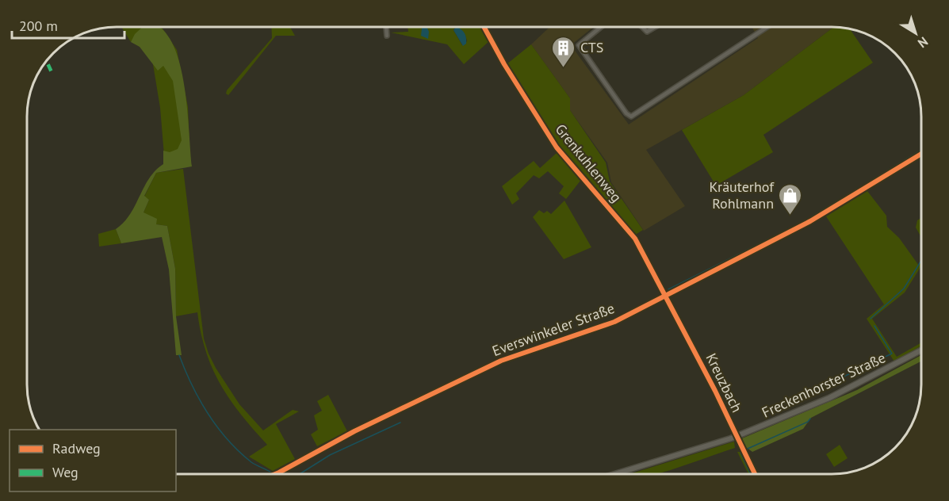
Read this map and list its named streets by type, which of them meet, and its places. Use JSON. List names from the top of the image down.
{
  "streets": {
    "main road": ["Freckenhorster Straße"],
    "street": ["Grenkuhlenweg", "Everswinkeler Straße", "Kreuzbach"]
  },
  "crossings": [
    ["Grenkuhlenweg", "Everswinkeler Straße"],
    ["Grenkuhlenweg", "Kreuzbach"],
    ["Everswinkeler Straße", "Kreuzbach"]
  ],
  "places": {
    "building": ["CTS"],
    "shop": ["Kräuterhof Rohlmann"]
  },
  "legend": ["Radweg", "Weg"],
  "scale_bar": "200 m",
  "north": "bottom right"
}
